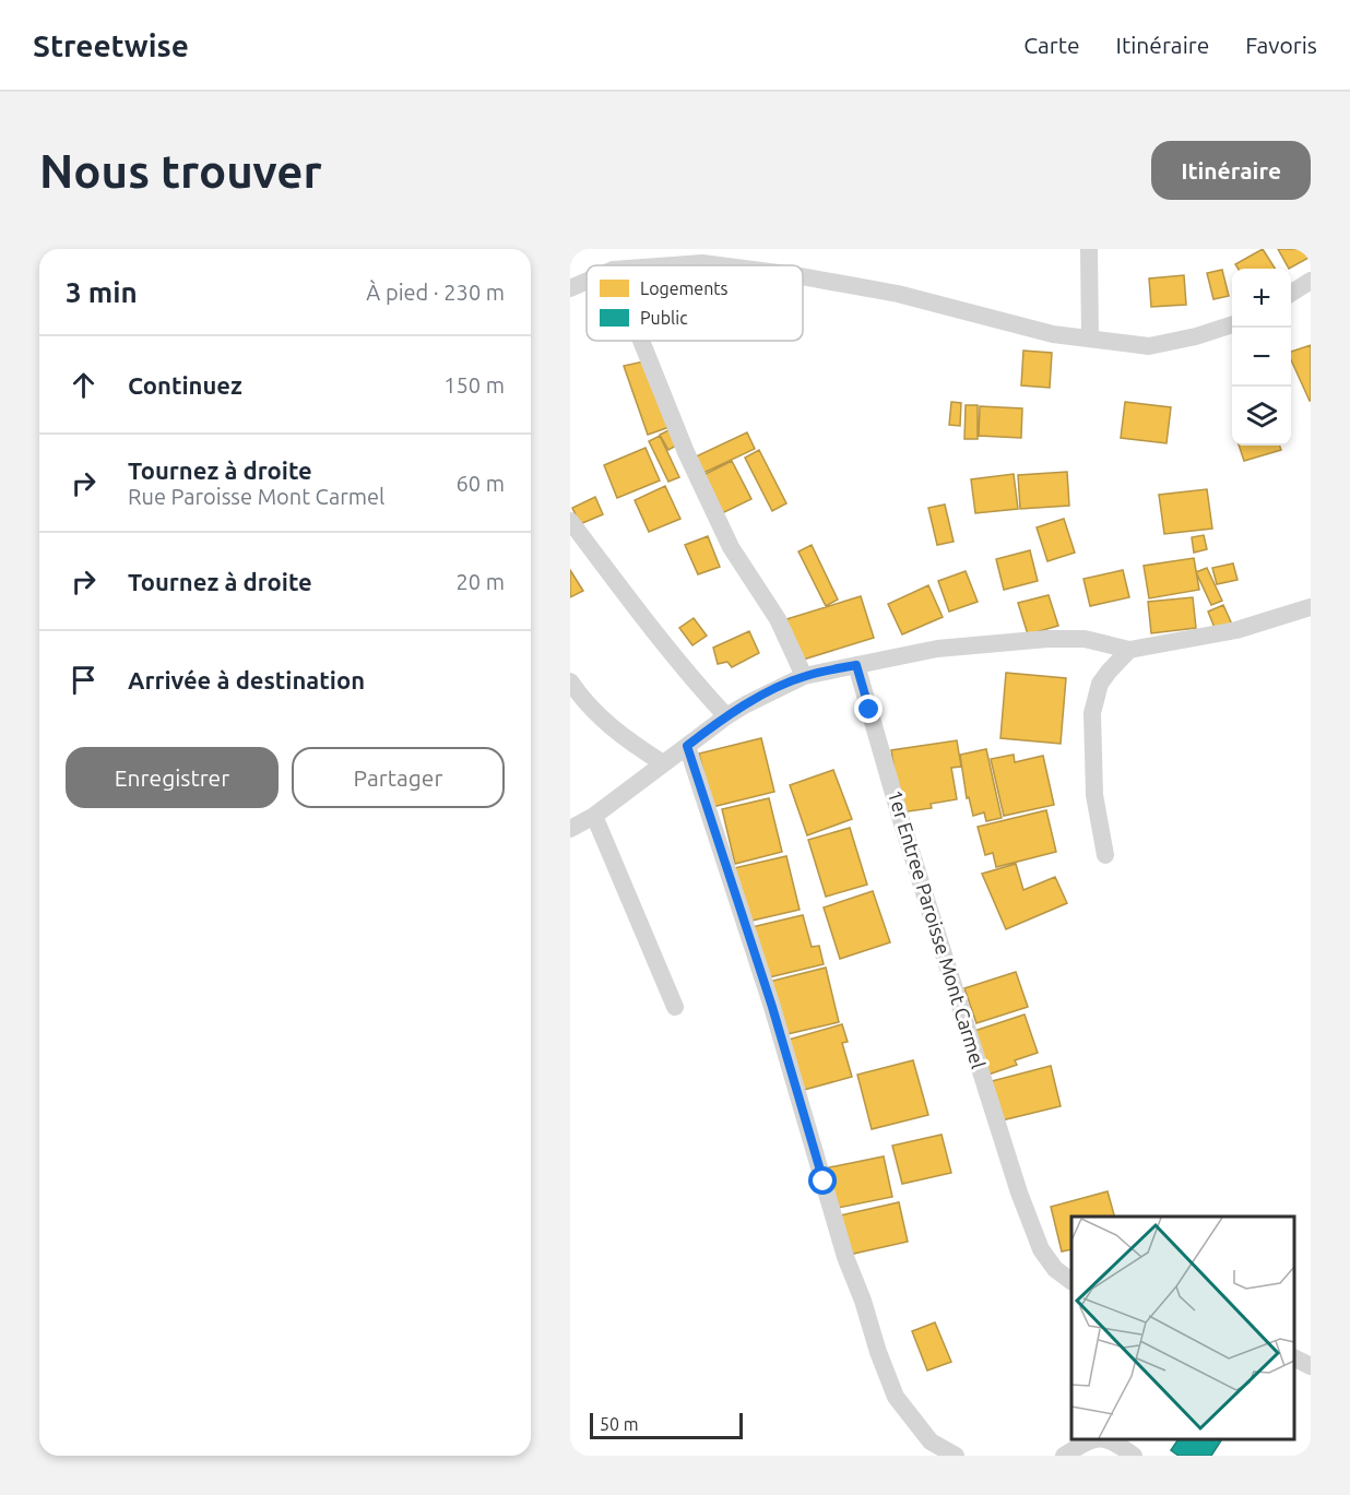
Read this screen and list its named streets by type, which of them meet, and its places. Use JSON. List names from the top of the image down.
{
  "streets": {
    "street": ["1er Entree Paroisse Mont Carmel"]
  },
  "legend": ["Logements", "Public"],
  "scale_bar": "50 m",
  "page": {
    "header": "Streetwise",
    "nav": ["Carte", "Itinéraire", "Favoris"],
    "buttons": [
      "Itinéraire",
      ["Enregistrer", "Partager"]
    ],
    "title": "Nous trouver",
    "heading": ["3 min", "À pied · 230 m"],
    "map_buttons": ["+", "−"],
    "list": [
      ["Continuez", "150 m"],
      ["Tournez à droite", "Rue Paroisse Mont Carmel", "60 m"],
      ["Tournez à droite", "20 m"],
      "Arrivée à destination"
    ],
    "scale": "50 m"
  }
}
